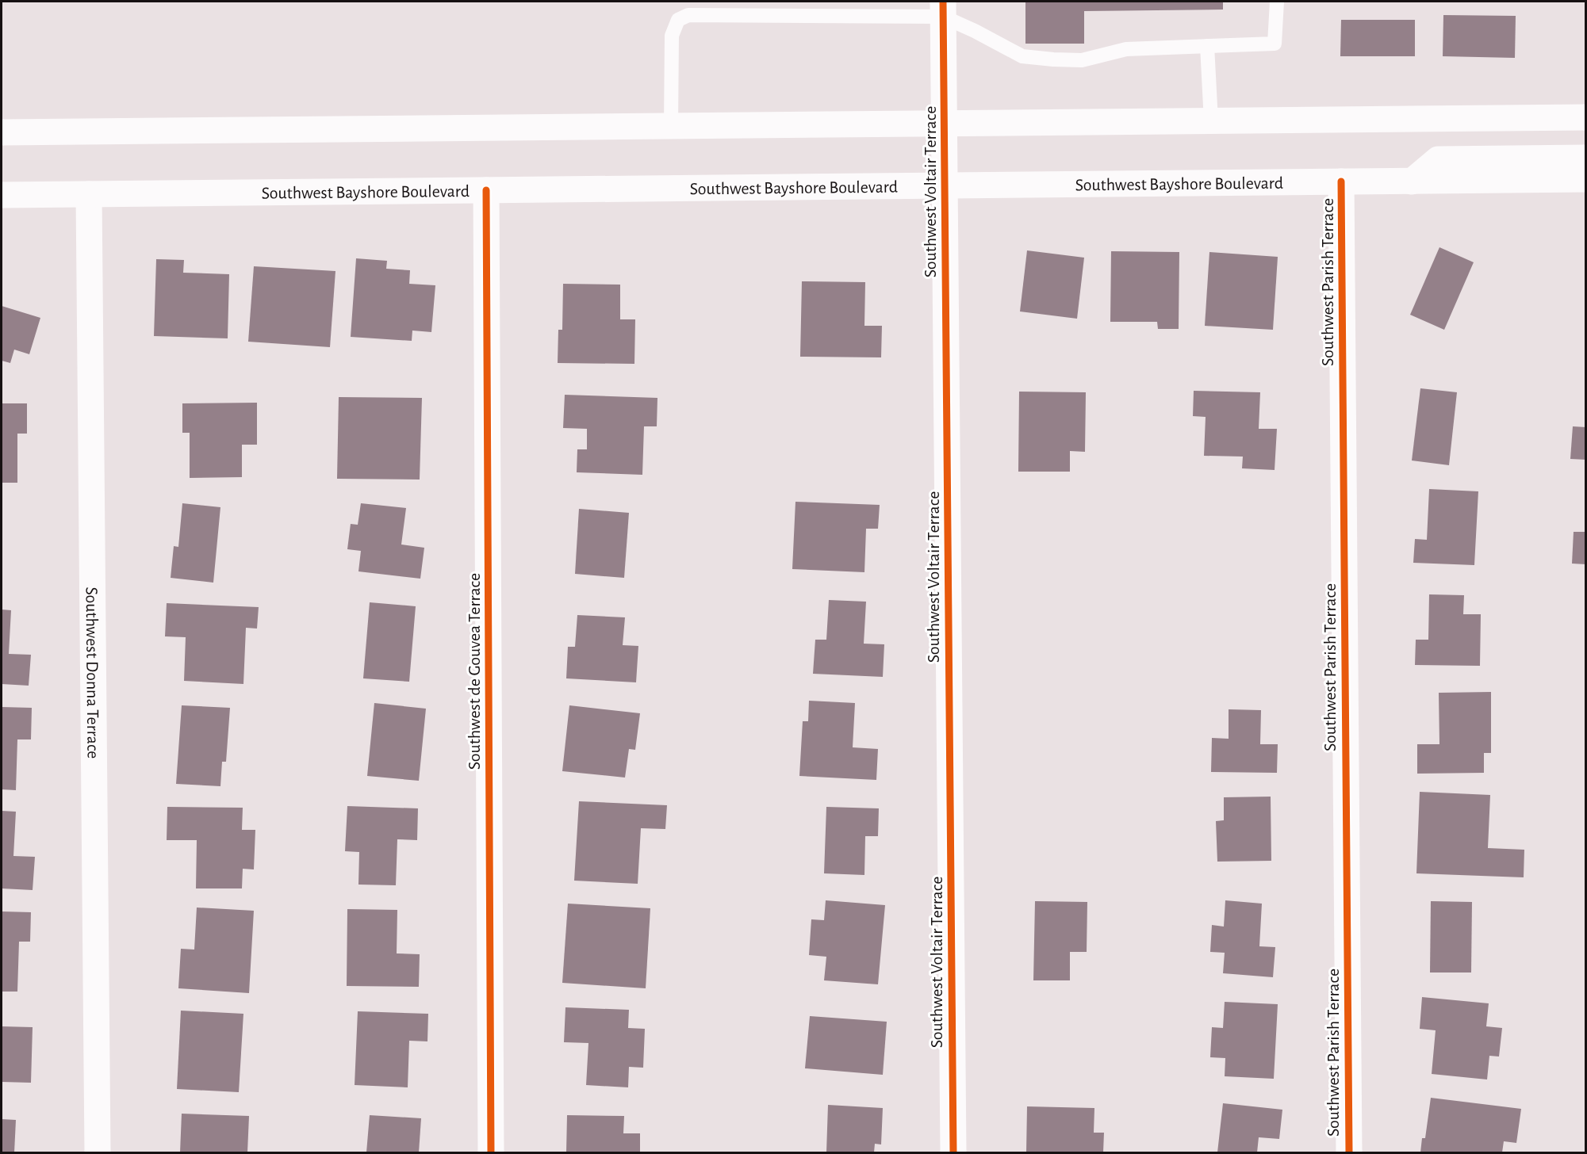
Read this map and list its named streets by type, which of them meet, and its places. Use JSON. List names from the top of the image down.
{
  "streets": {
    "street": [
      "Southwest Bayshore Boulevard",
      "Southwest Voltair Terrace",
      "Southwest Parish Terrace",
      "Southwest de Gouvea Terrace",
      "Southwest Donna Terrace"
    ]
  },
  "crossings": [
    ["Southwest Bayshore Boulevard", "Southwest Voltair Terrace"],
    ["Southwest Bayshore Boulevard", "Southwest Parish Terrace"],
    ["Southwest Bayshore Boulevard", "Southwest de Gouvea Terrace"],
    ["Southwest Bayshore Boulevard", "Southwest Donna Terrace"]
  ]
}
